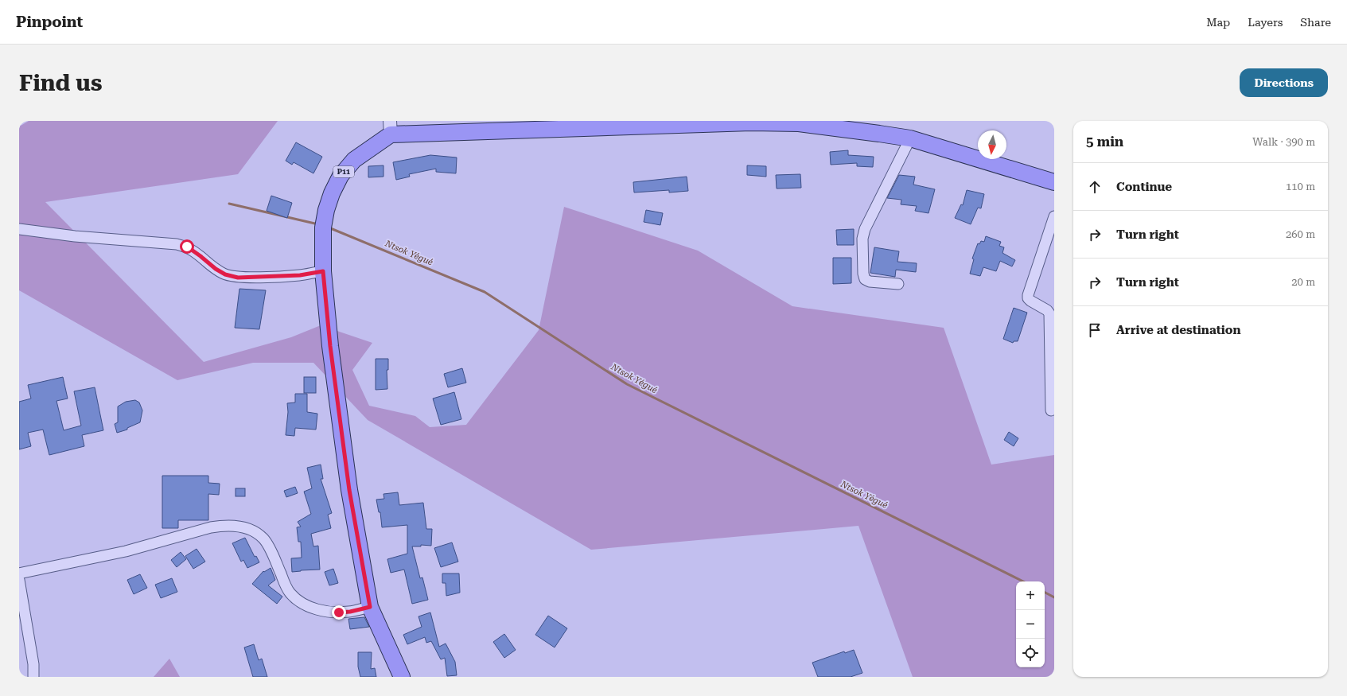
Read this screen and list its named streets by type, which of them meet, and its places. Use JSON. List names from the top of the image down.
{
  "streets": {
    "main road": ["P11"]
  },
  "water": ["Ntsok Yégué"],
  "north": "bottom",
  "page": {
    "header": "Pinpoint",
    "nav": ["Map", "Layers", "Share"],
    "buttons": "Directions",
    "title": "Find us",
    "heading": ["5 min", "Walk · 390 m"],
    "list": [
      ["Continue", "110 m"],
      ["Turn right", "260 m"],
      ["Turn right", "20 m"],
      "Arrive at destination"
    ],
    "map_buttons": ["+", "−"]
  }
}
